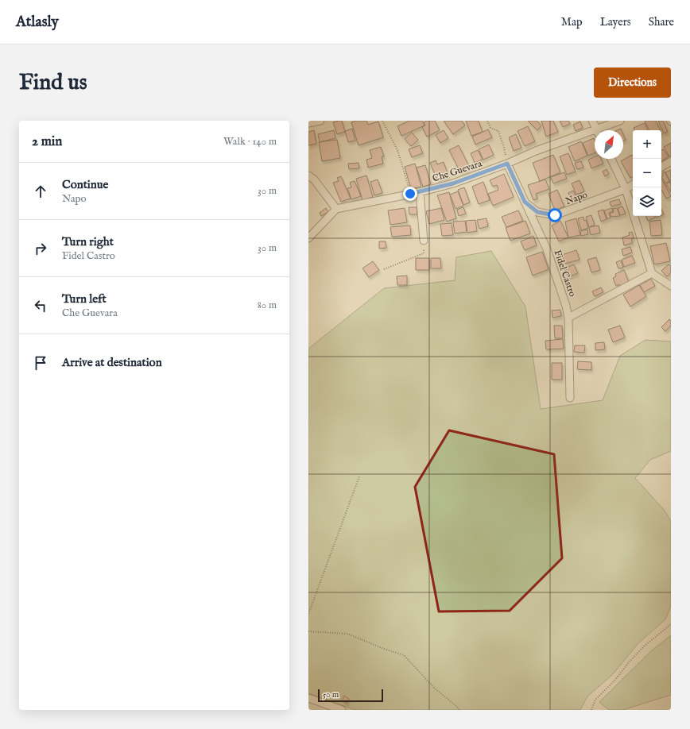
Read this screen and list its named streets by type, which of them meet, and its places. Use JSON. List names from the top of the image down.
{
  "streets": {
    "street": ["Che Guevara", "Napo", "Fidel Castro"]
  },
  "crossings": [
    ["Che Guevara", "Fidel Castro"],
    ["Napo", "Fidel Castro"]
  ],
  "scale_bar": "50 m",
  "north": "top right",
  "page": {
    "header": "Atlasly",
    "nav": ["Map", "Layers", "Share"],
    "buttons": "Directions",
    "title": "Find us",
    "heading": ["2 min", "Walk · 140 m"],
    "map_buttons": ["+", "−"],
    "list": [
      ["Continue", "Napo", "30 m"],
      ["Turn right", "Fidel Castro", "30 m"],
      ["Turn left", "Che Guevara", "80 m"],
      "Arrive at destination"
    ],
    "scale": "50 m"
  }
}
